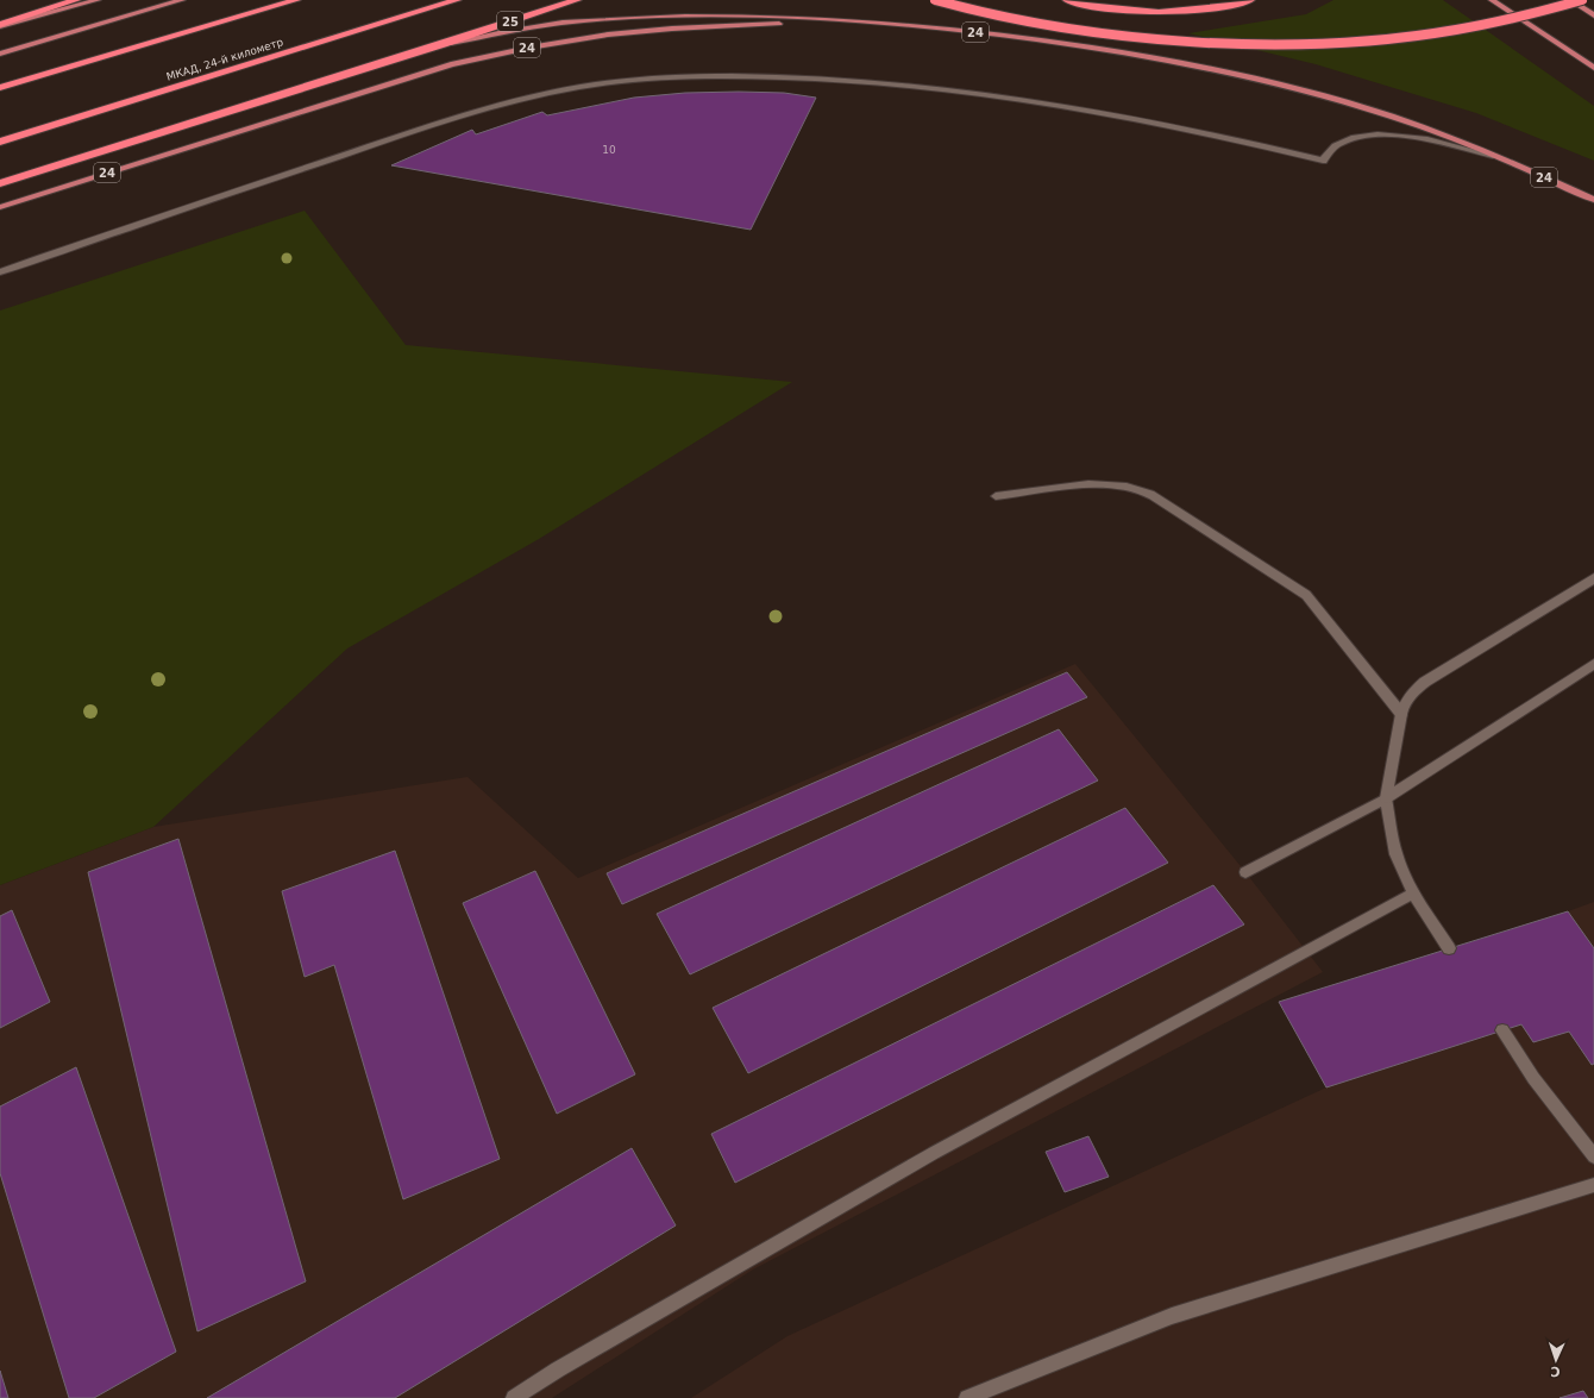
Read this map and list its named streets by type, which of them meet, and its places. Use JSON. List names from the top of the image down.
{
  "streets": {
    "highway": ["25", "24", "МКАД, 24-й километр"]
  },
  "crossings": [
    ["25", "24"]
  ],
  "house_numbers": ["10"],
  "north": "bottom"
}
